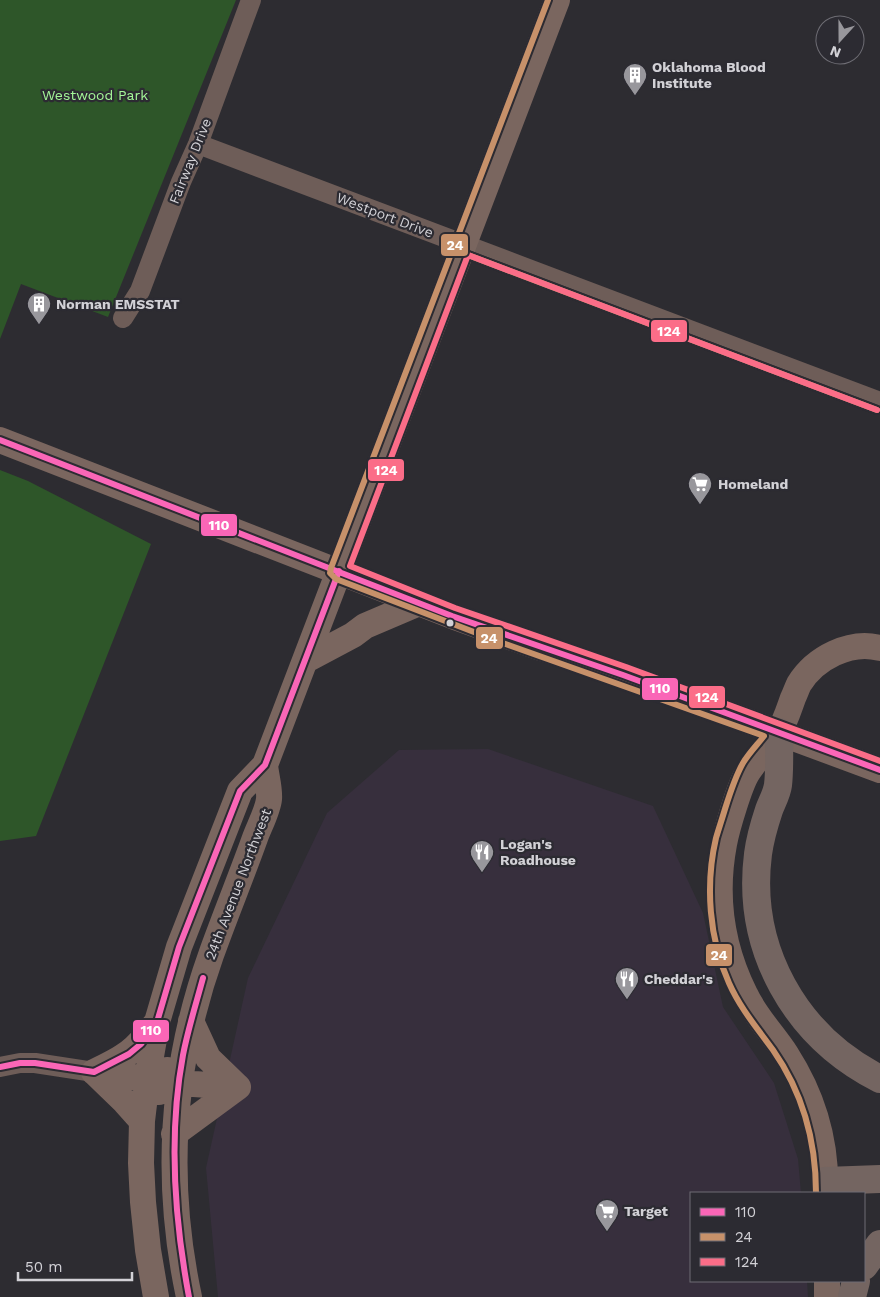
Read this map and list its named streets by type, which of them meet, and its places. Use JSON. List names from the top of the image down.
{
  "streets": {
    "main road": ["24th Avenue Northwest"],
    "street": ["Fairway Drive", "Westport Drive"]
  },
  "crossings": [
    ["Fairway Drive", "Westport Drive"],
    ["Westport Drive", "24th Avenue Northwest"]
  ],
  "parks": ["Westwood Park"],
  "places": {
    "building": ["Oklahoma Blood Institute", "Norman EMSSTAT"],
    "supermarket": ["Homeland", "Target"],
    "restaurant": ["Logan's Roadhouse", "Cheddar's"]
  },
  "lines": ["transit line 24", "transit line 124", "transit line 110"],
  "legend": ["110", "24", "124"],
  "scale_bar": "50 m",
  "north": "bottom"
}
